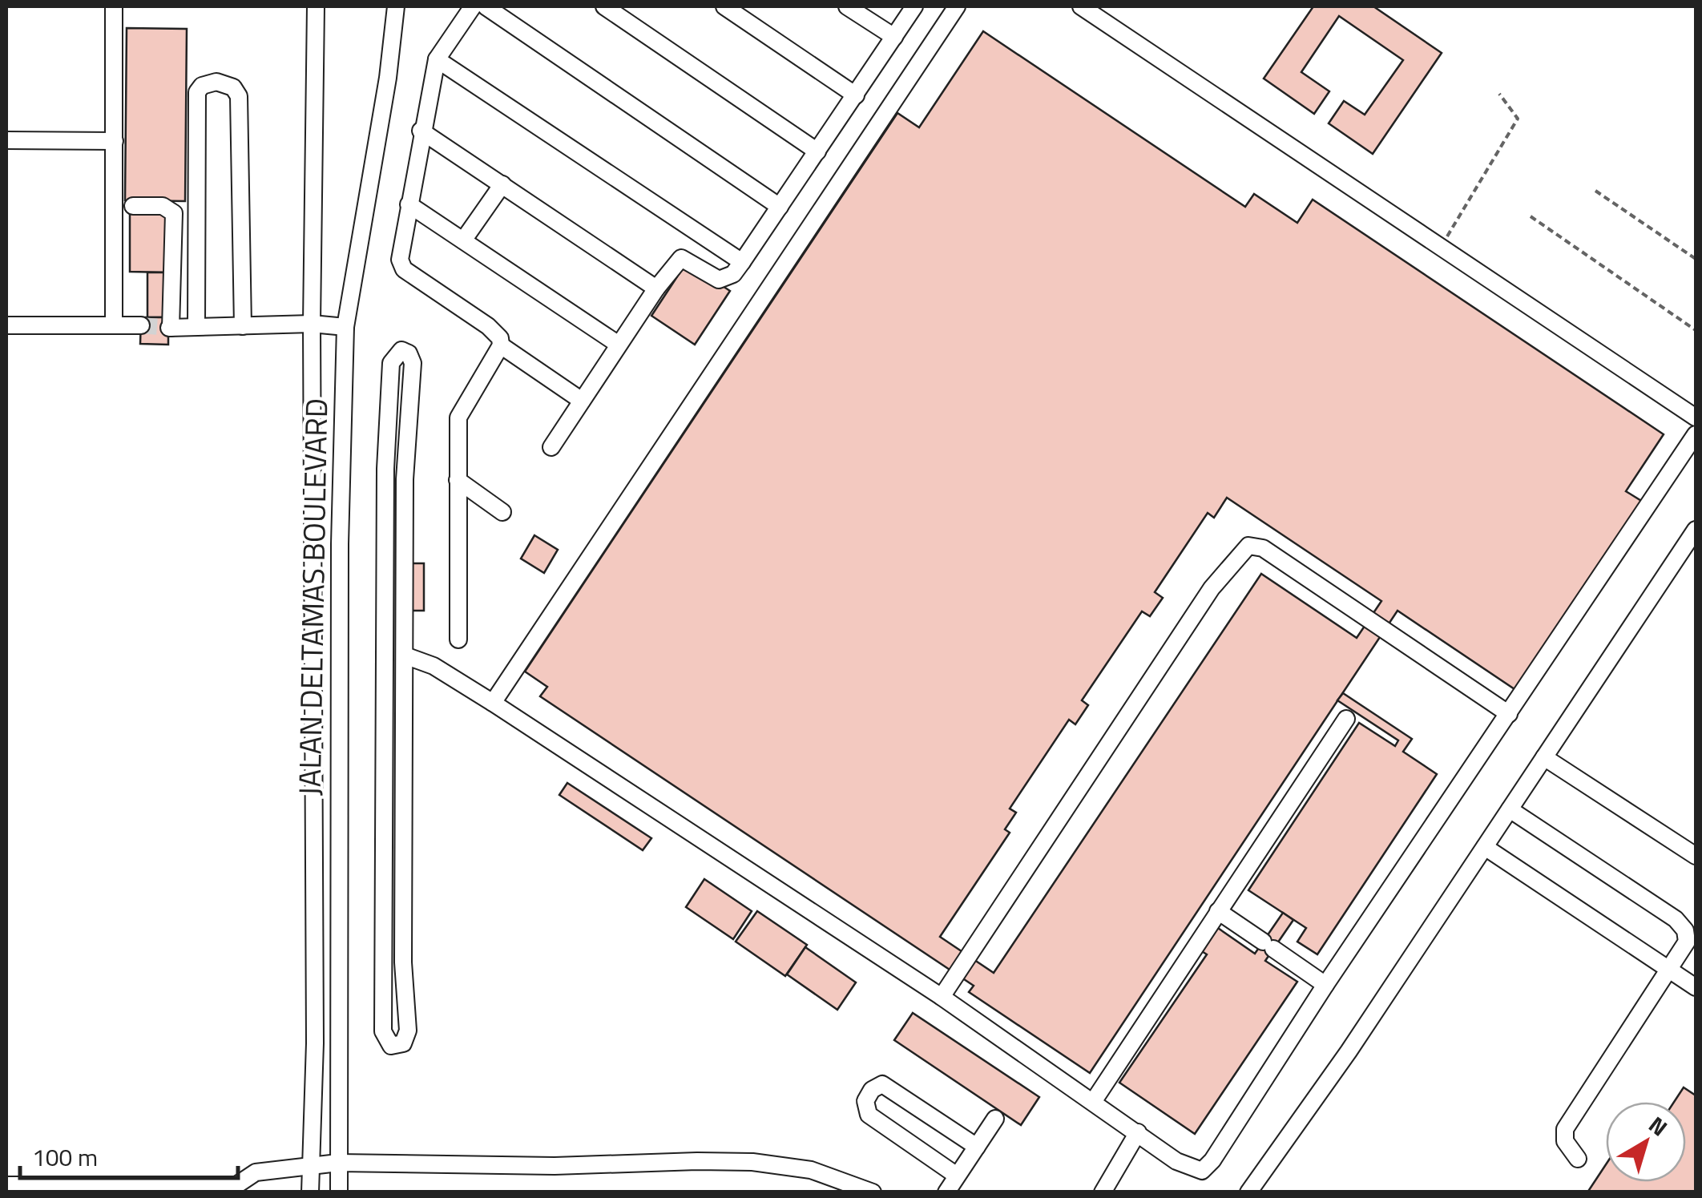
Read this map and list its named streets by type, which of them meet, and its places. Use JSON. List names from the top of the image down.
{
  "streets": {
    "street": ["JALAN DELTAMAS BOULEVARD"]
  },
  "scale_bar": "100 m",
  "north": "top right"
}
